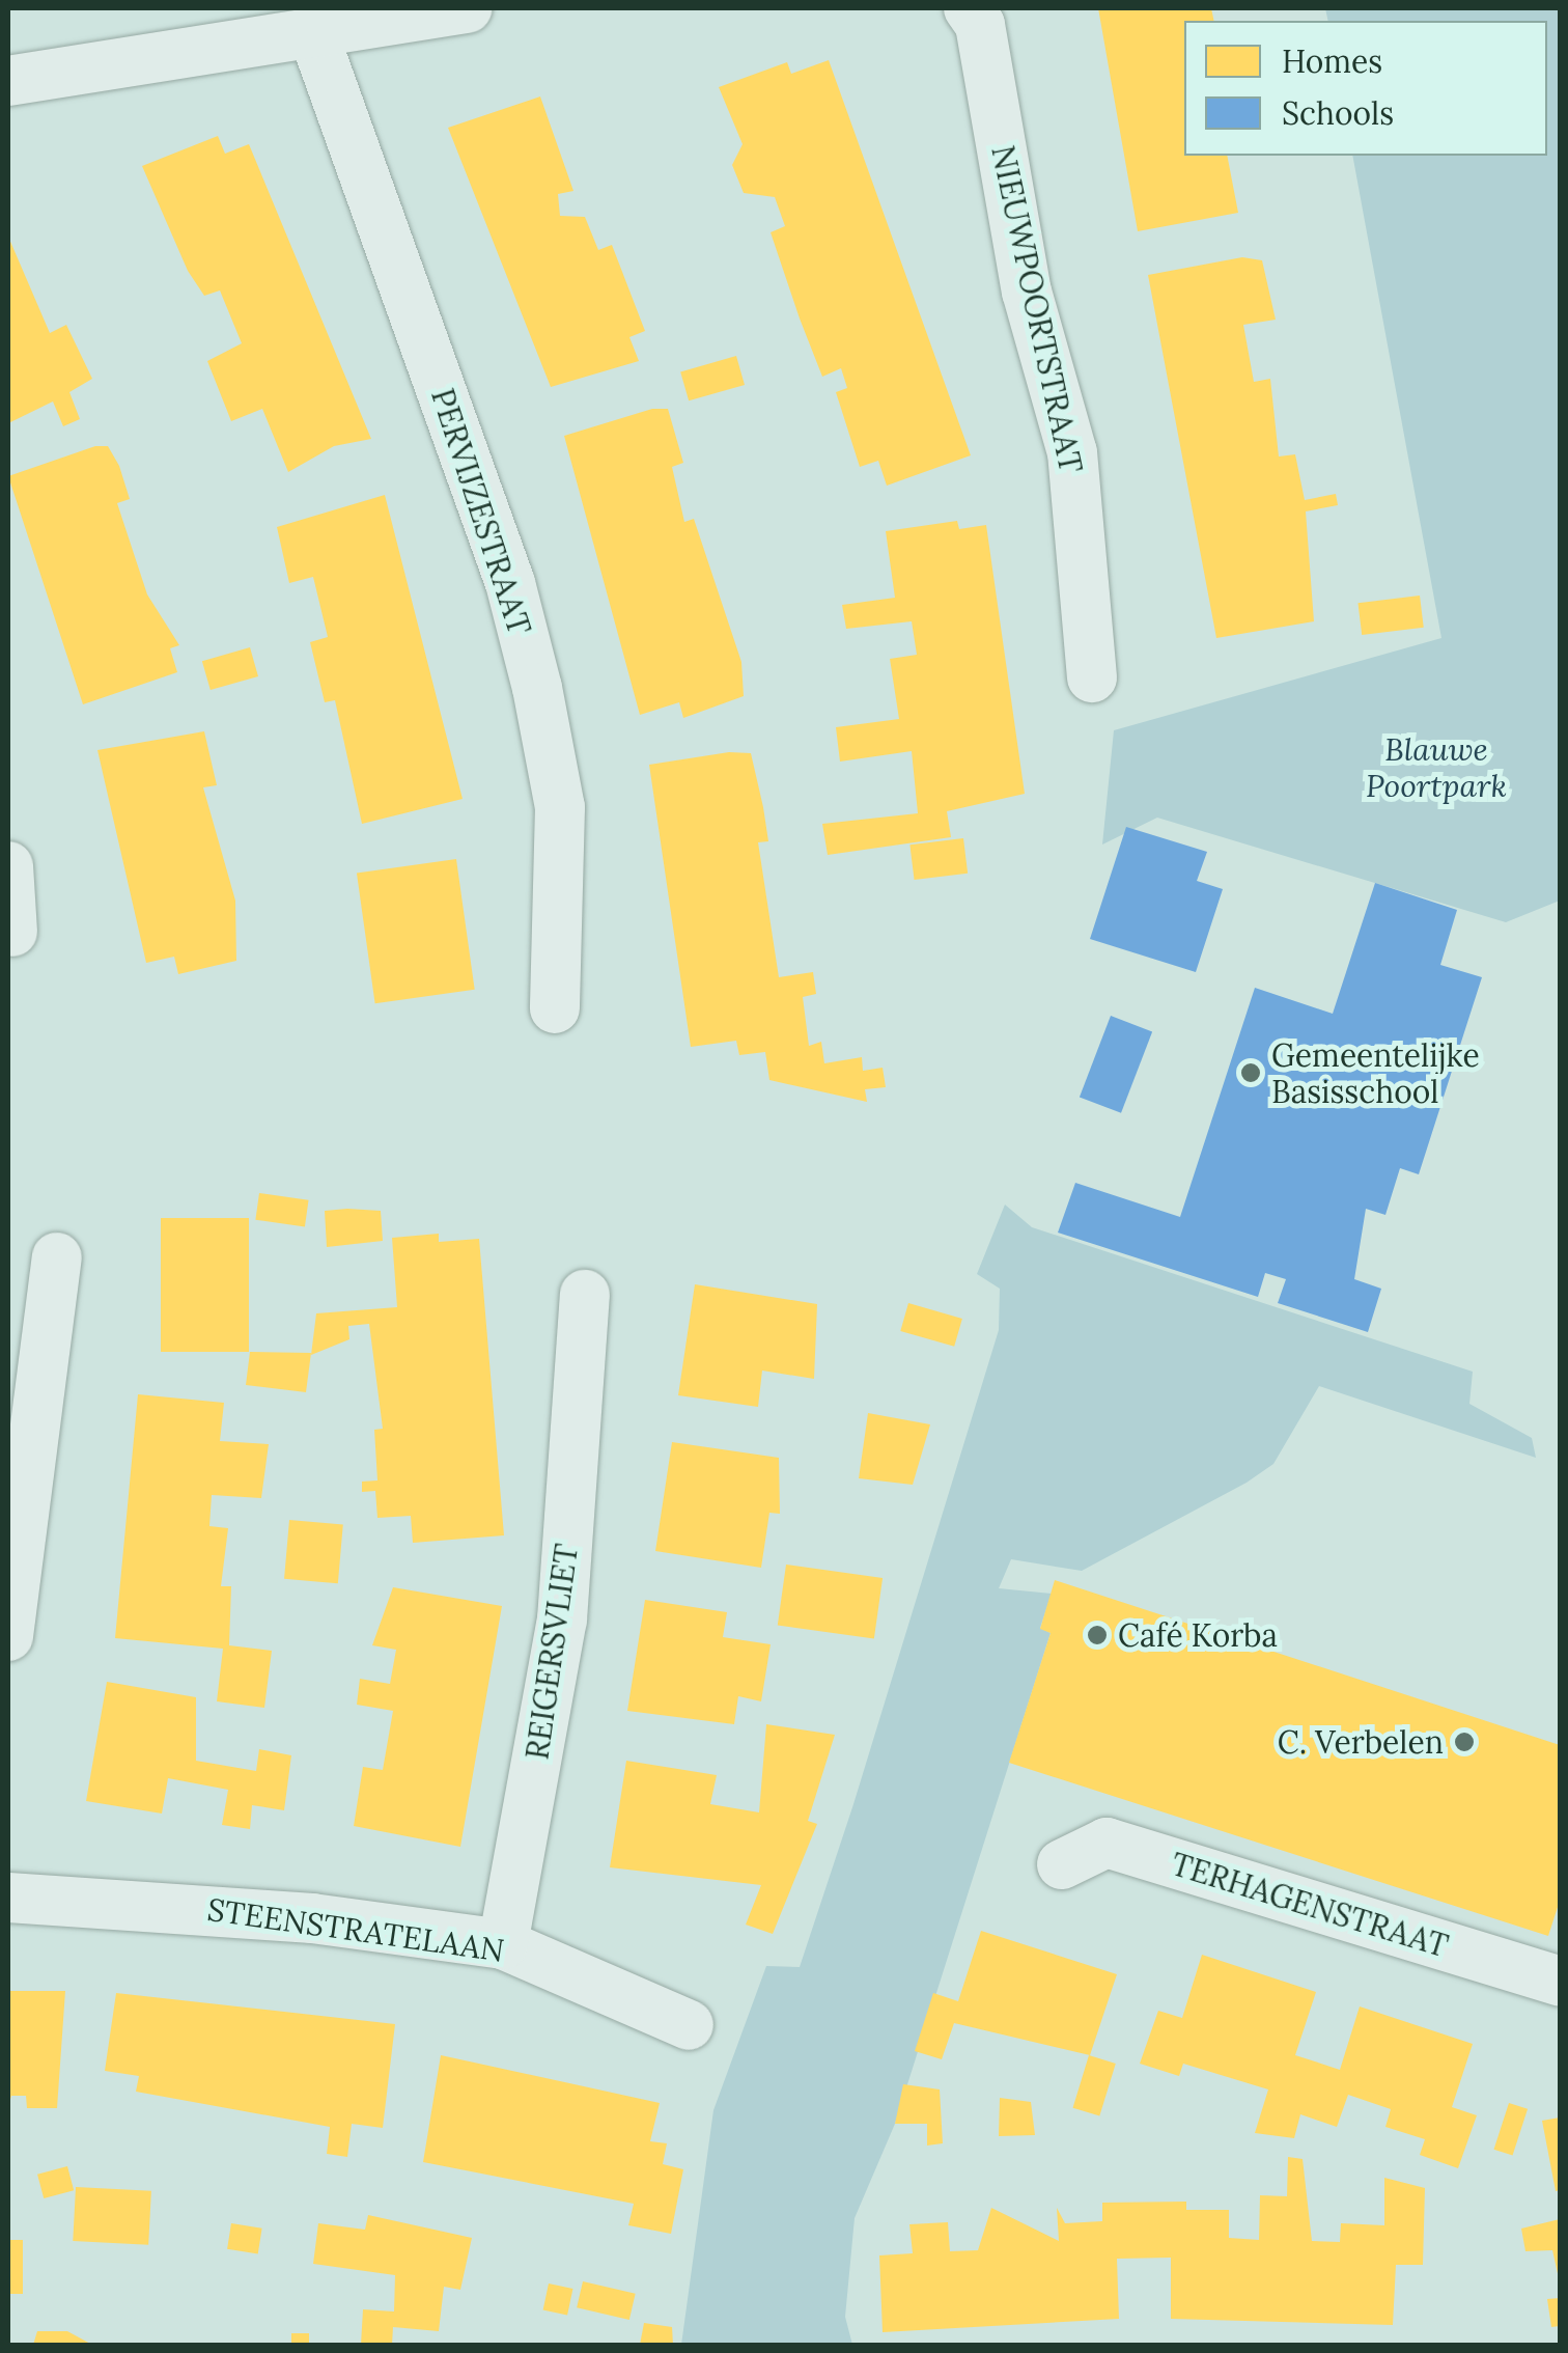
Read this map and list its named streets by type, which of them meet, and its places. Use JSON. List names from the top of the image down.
{
  "streets": {
    "street": [
      "NIEUWPOORTSTRAAT",
      "PERVIJZESTRAAT",
      "REIGERSVLIET",
      "TERHAGENSTRAAT",
      "STEENSTRATELAAN"
    ]
  },
  "crossings": [
    ["REIGERSVLIET", "STEENSTRATELAAN"]
  ],
  "parks": ["Blauwe Poortpark"],
  "places": ["Gemeentelijke Basisschool", "Café Korba", "C. Verbelen"],
  "legend": ["Homes", "Schools"]
}
